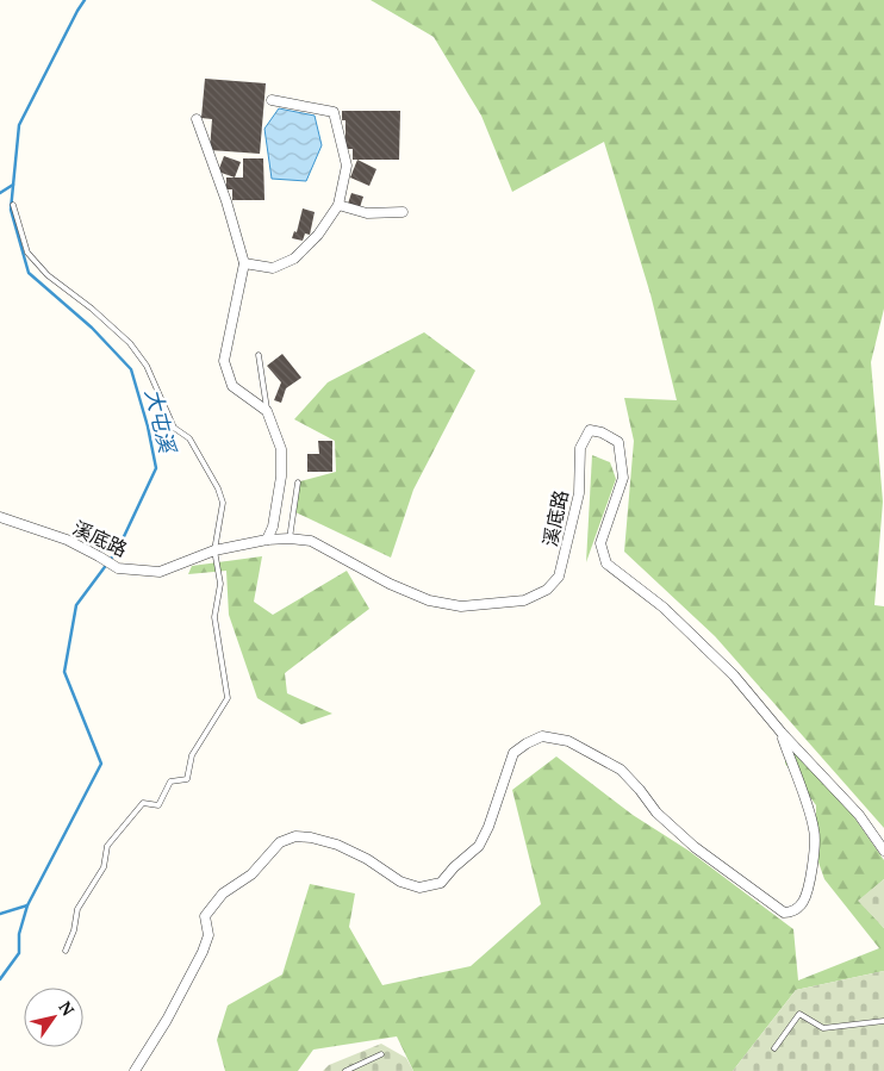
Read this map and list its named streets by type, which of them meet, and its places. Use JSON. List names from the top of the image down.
{
  "streets": {
    "street": ["溪底路"]
  },
  "water": ["大屯溪"],
  "north": "top right"
}
